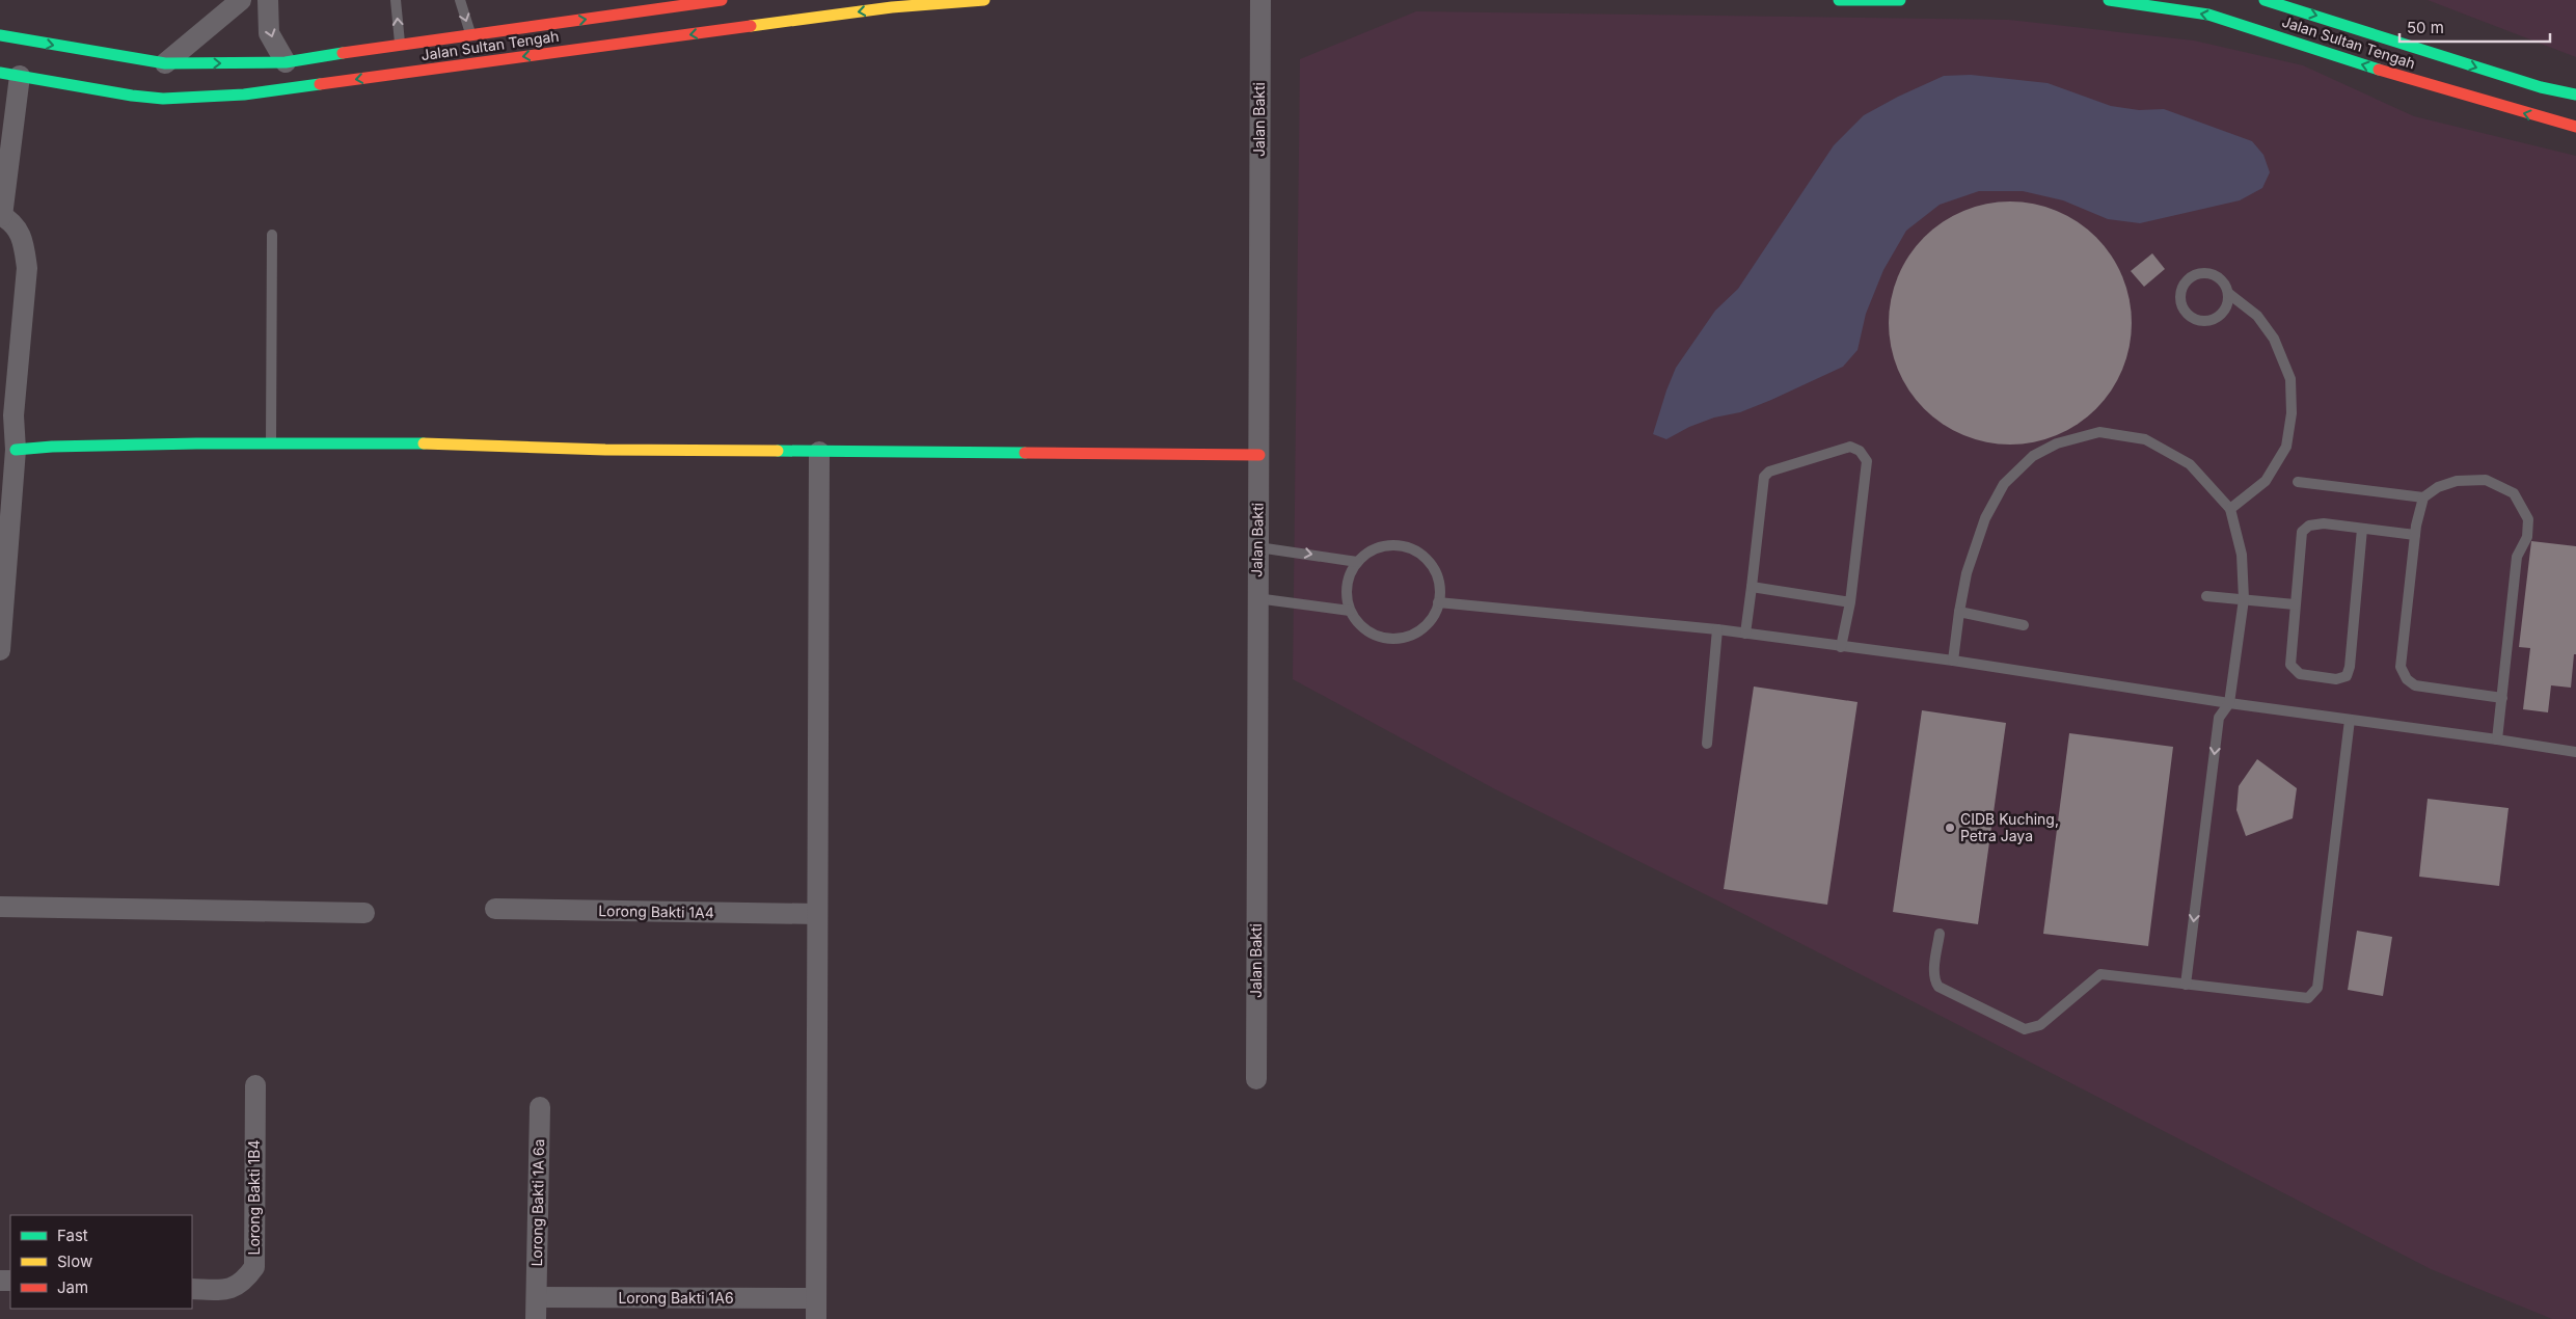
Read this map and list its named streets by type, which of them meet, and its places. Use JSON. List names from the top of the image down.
{
  "streets": {
    "main road": ["Jalan Sultan Tengah"],
    "street": [
      "Jalan Bakti",
      "Lorong Bakti 1A4",
      "Lorong Bakti 1B4",
      "Lorong Bakti 1A 6a",
      "Lorong Bakti 1A6"
    ]
  },
  "crossings": [
    ["Lorong Bakti 1A 6a", "Lorong Bakti 1A6"]
  ],
  "places": ["CIDB Kuching, Petra Jaya"],
  "legend": ["Fast", "Slow", "Jam"],
  "scale_bar": "50 m"
}
